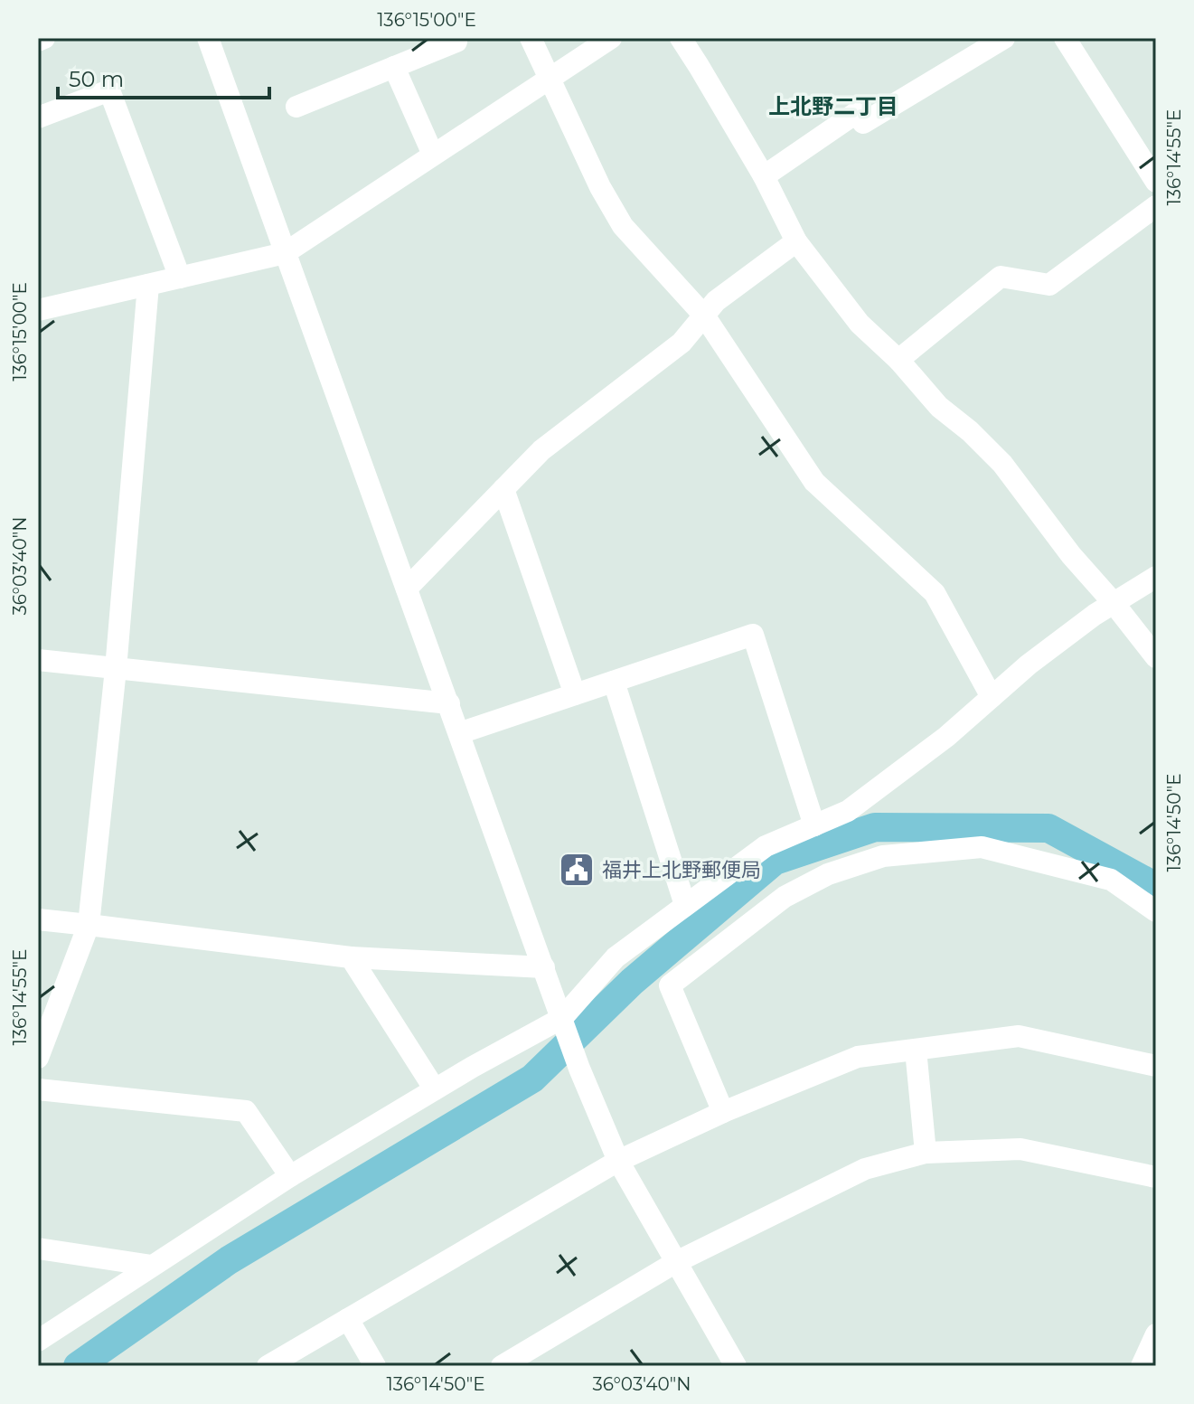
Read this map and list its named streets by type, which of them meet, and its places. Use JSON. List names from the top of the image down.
{
  "districts": ["上北野二丁目"],
  "places": {
    "public building": ["福井上北野郵便局"]
  },
  "scale_bar": "50 m",
  "coordinates": [
    "136°15'00\"E",
    "136°14'55\"E",
    "36°03'40\"N",
    "136°14'50\"E"
  ]
}
